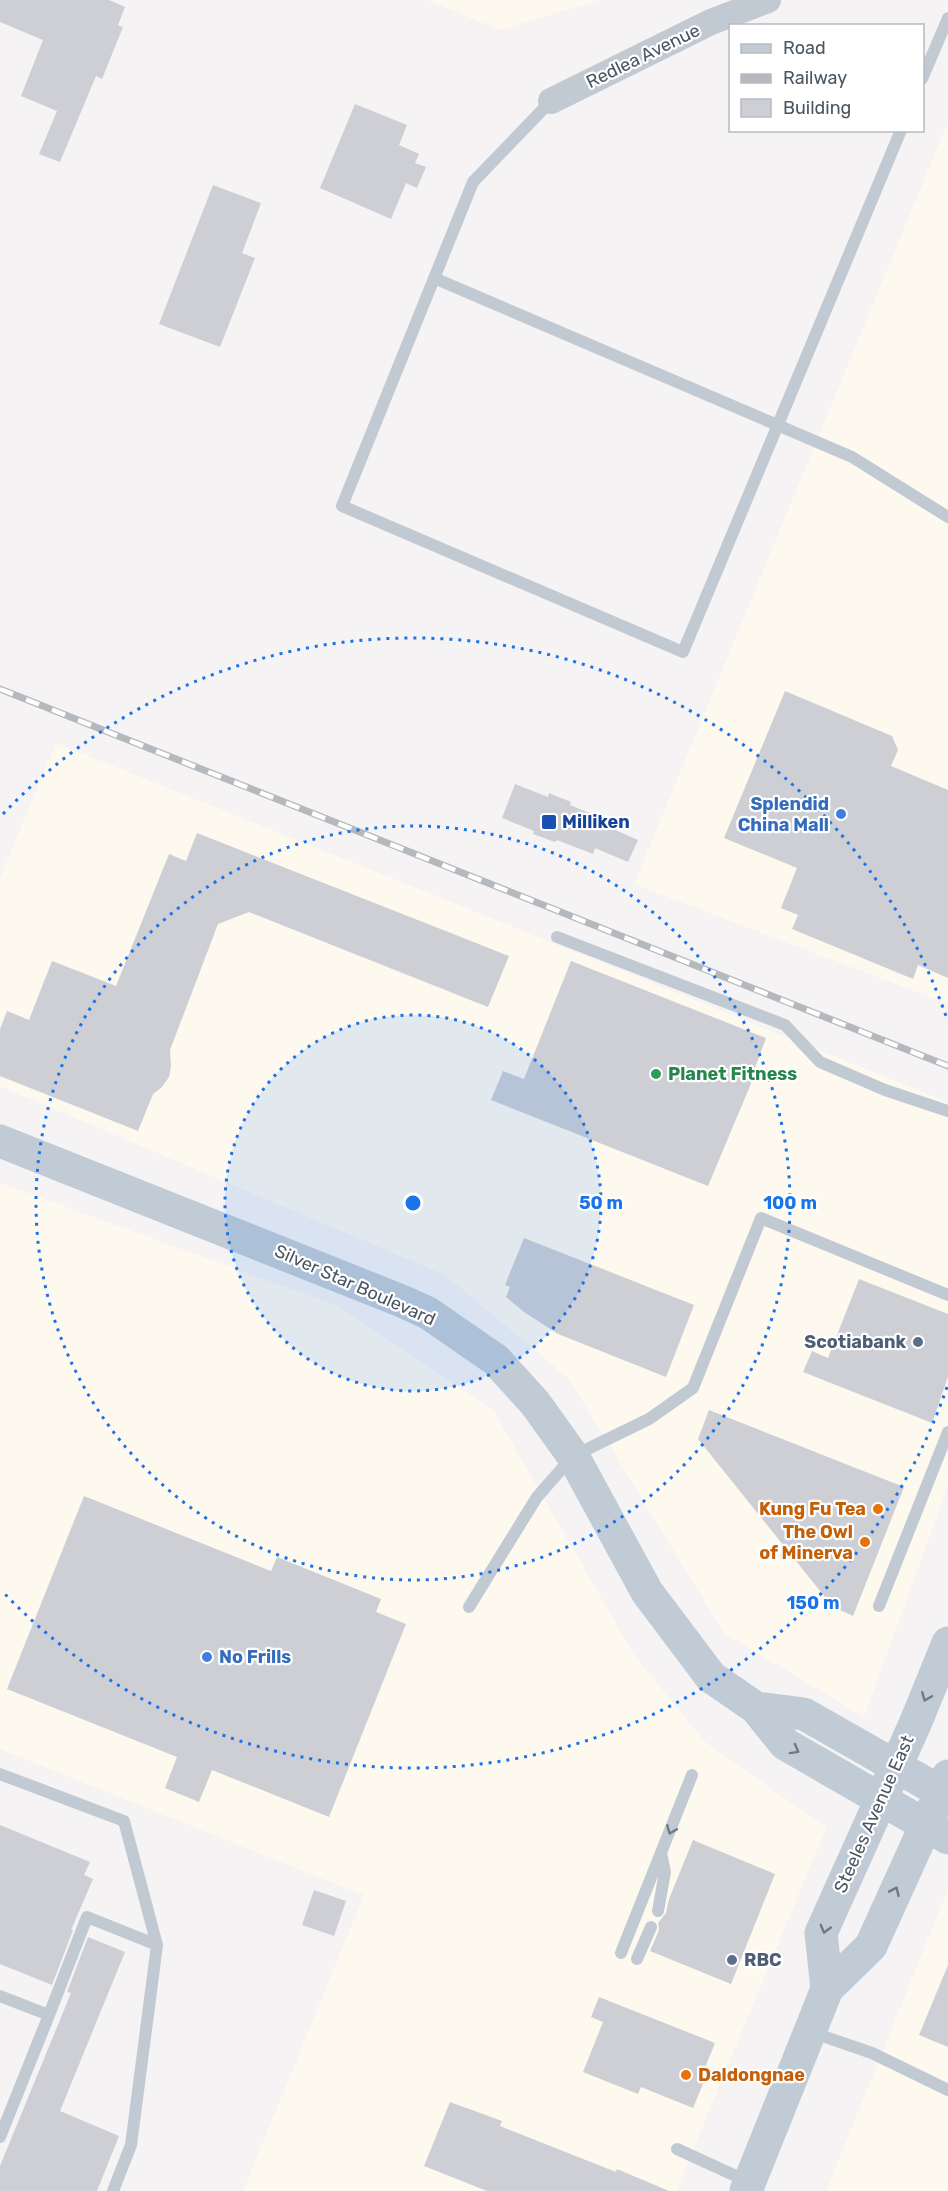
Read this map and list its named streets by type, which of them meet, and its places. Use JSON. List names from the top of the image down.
{
  "streets": {
    "street": ["Redlea Avenue", "Silver Star Boulevard", "Steeles Avenue East"]
  },
  "crossings": [
    ["Silver Star Boulevard", "Steeles Avenue East"]
  ],
  "places": {
    "other": [
      "Splendid China Mall",
      "Planet Fitness",
      "Scotiabank",
      "Kung Fu Tea",
      "The Owl of Minerva",
      "No Frills",
      "RBC",
      "Daldongnae"
    ],
    "transit": ["Milliken"]
  },
  "legend": ["Road", "Railway", "Building"],
  "rings": ["50 m", "100 m", "150 m"]
}
